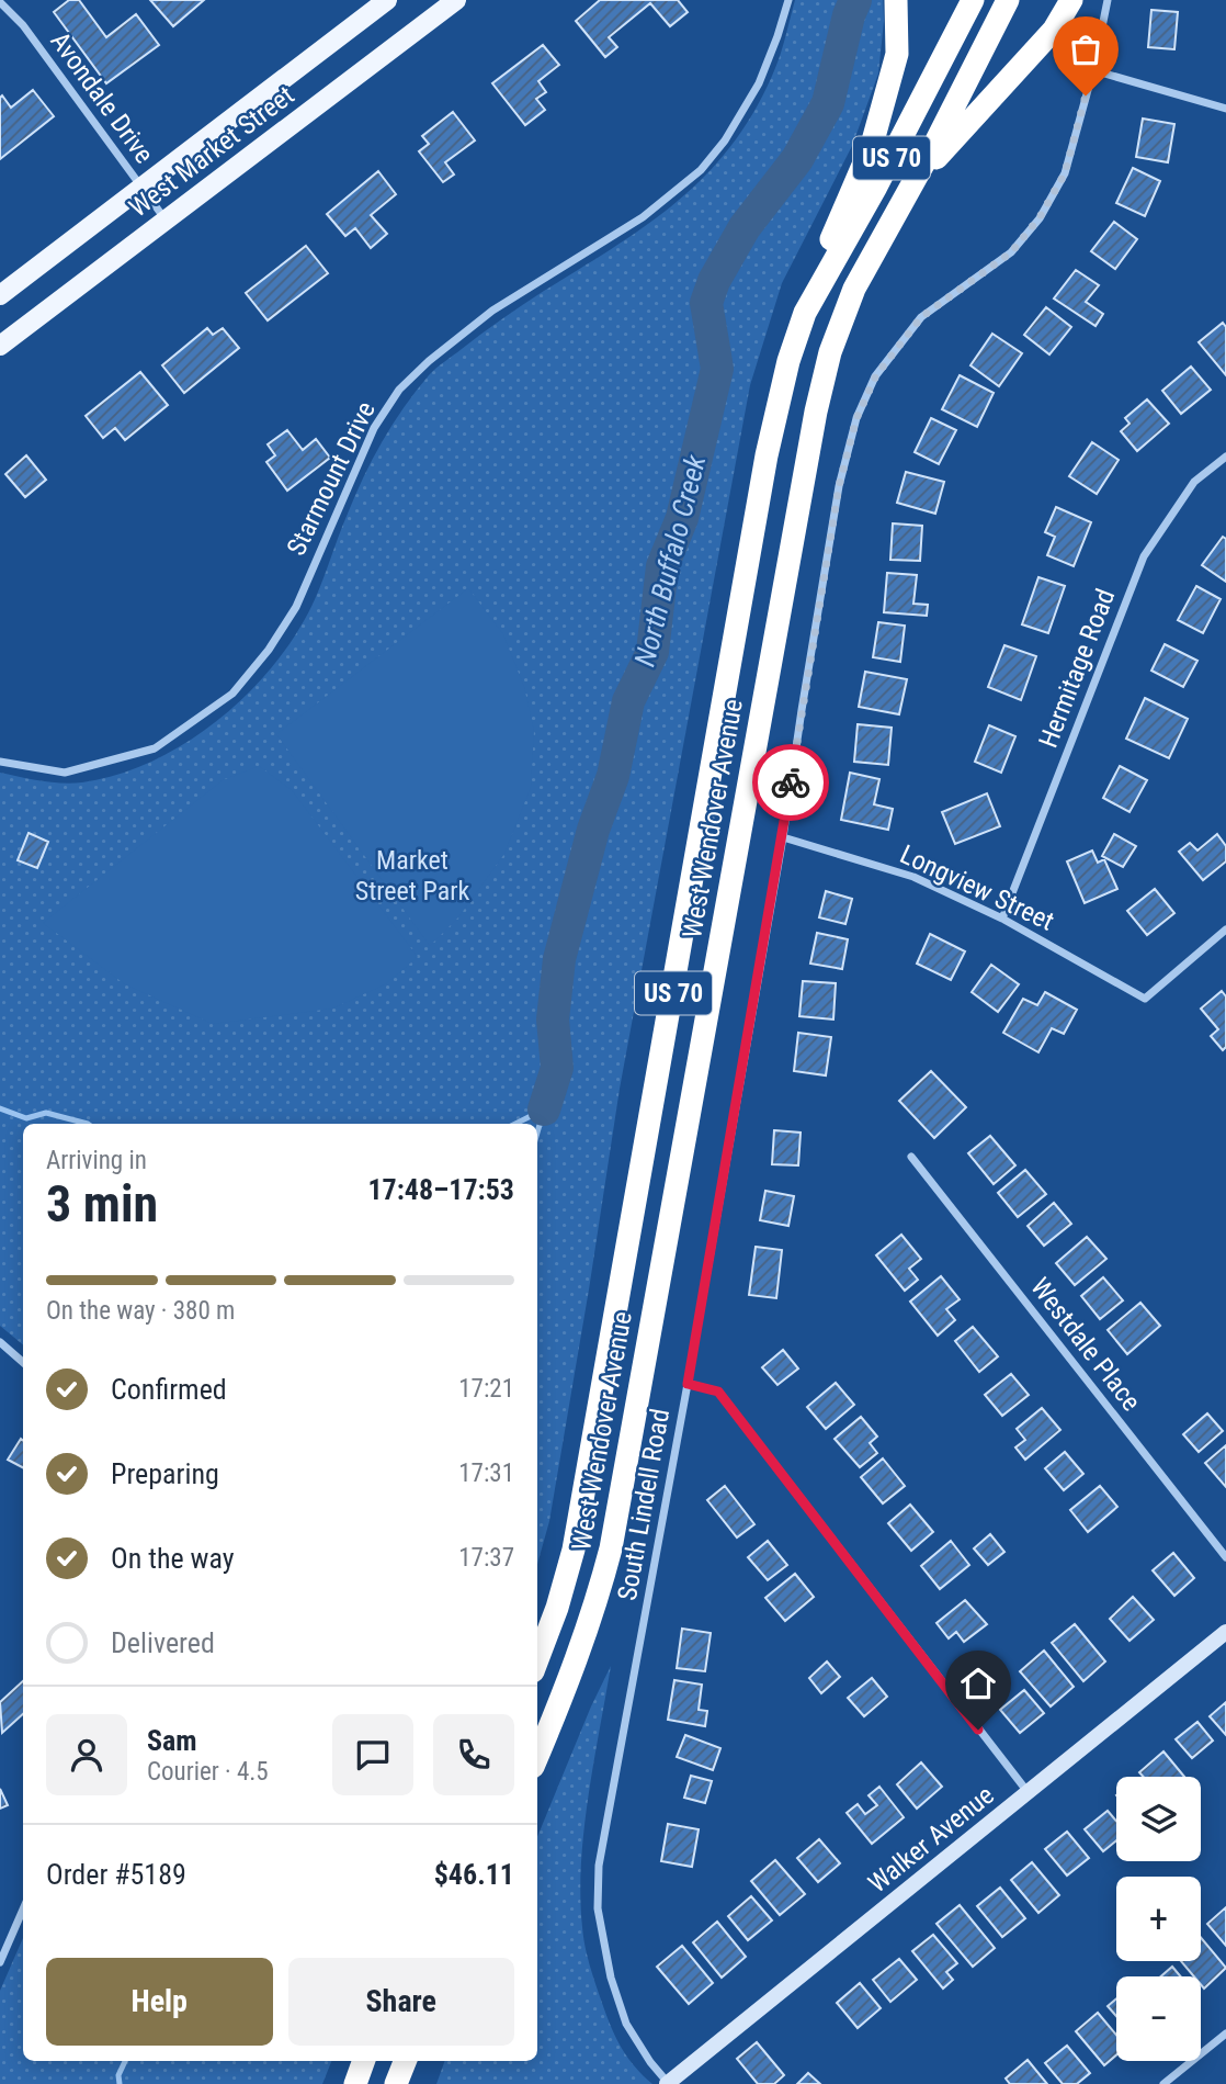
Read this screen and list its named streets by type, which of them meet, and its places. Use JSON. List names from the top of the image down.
{
  "streets": {
    "highway": ["US 70", "West Wendover Avenue"],
    "main road": ["West Market Street"],
    "street": [
      "Avondale Drive",
      "Starmount Drive",
      "Hermitage Road",
      "Longview Street",
      "Westdale Place",
      "South Lindell Road",
      "Walker Avenue"
    ]
  },
  "crossings": [
    ["Avondale Drive", "West Market Street"],
    ["Hermitage Road", "Longview Street"],
    ["Longview Street", "South Lindell Road"],
    ["South Lindell Road", "Walker Avenue"]
  ],
  "water": ["North Buffalo Creek"],
  "parks": ["Market Street Park"],
  "page": {
    "heading": ["3 min", "Arriving in", "17:48–17:53"],
    "panel": [
      "Sam",
      "Courier · 4.5",
      "Order #5189",
      "$46.11"
    ],
    "bar": "On the way · 380 m",
    "list": [
      ["Confirmed", "17:21"],
      ["Preparing", "17:31"],
      ["On the way", "17:37"],
      "Delivered"
    ],
    "map_buttons": ["+", "−"],
    "buttons": ["Help", "Share"]
  }
}
